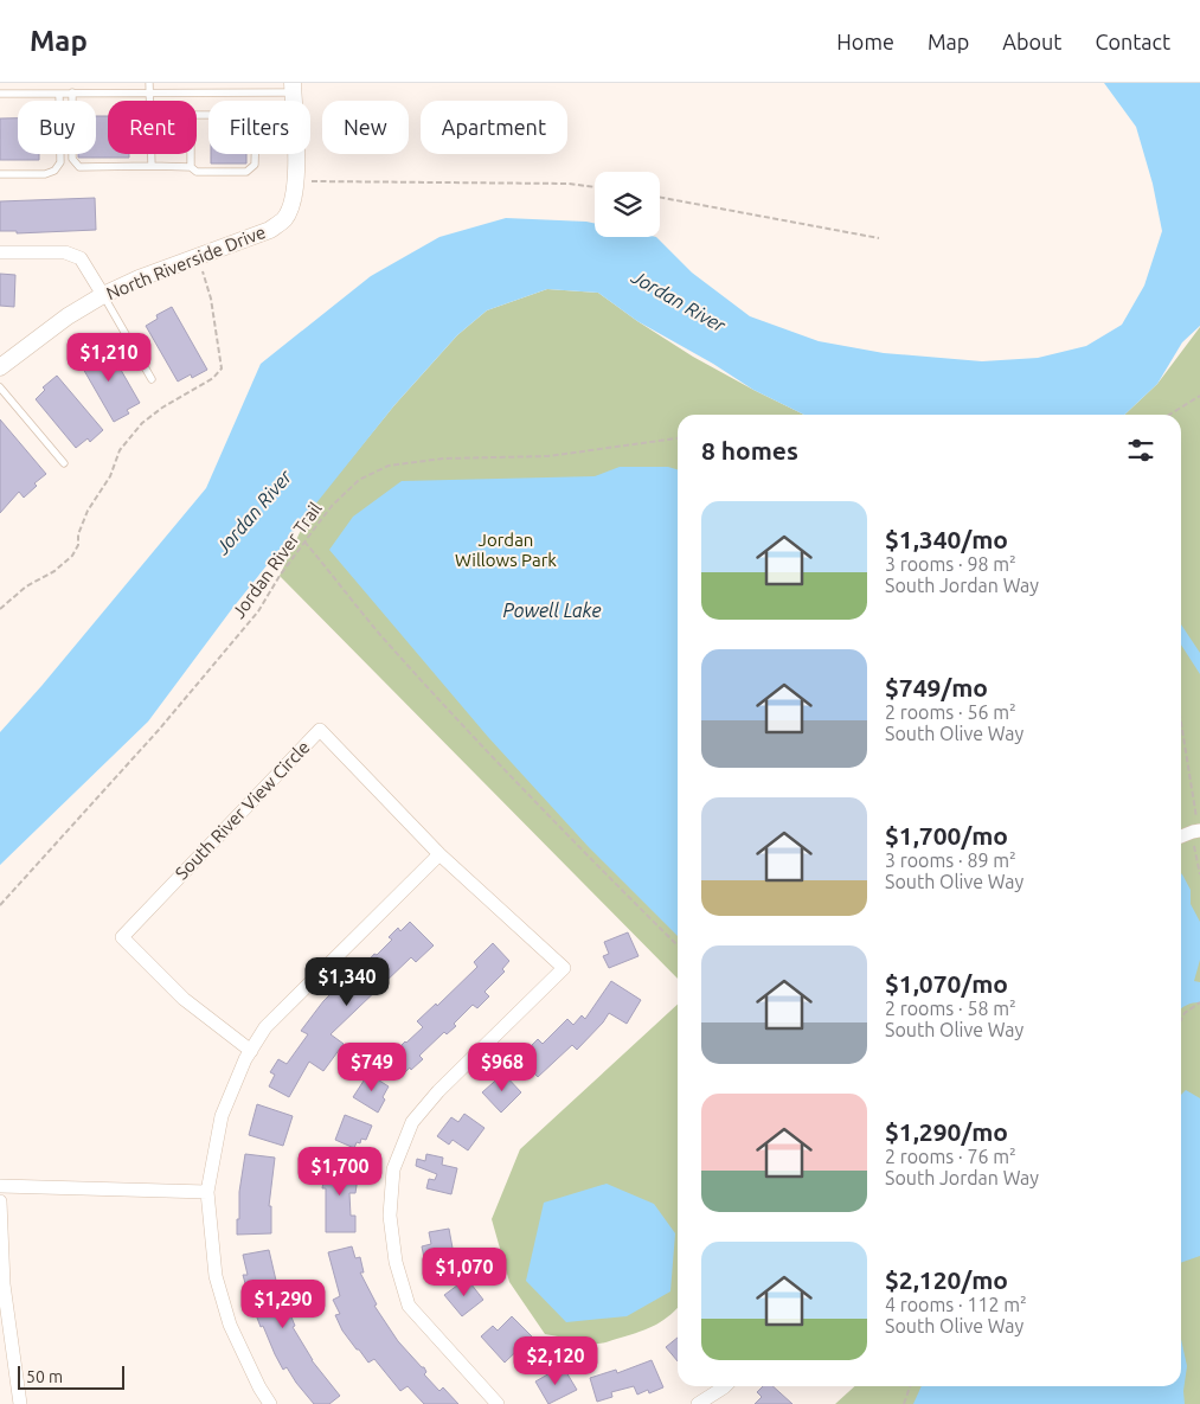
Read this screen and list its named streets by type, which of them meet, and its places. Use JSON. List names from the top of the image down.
{
  "streets": {
    "street": ["North Riverside Drive", "South River View Circle"],
    "path": ["Jordan River Trail"]
  },
  "water": ["Jordan River", "Powell Lake"],
  "parks": ["Jordan Willows Park"],
  "scale_bar": "50 m",
  "page": {
    "header": "Map",
    "nav": [
      "Home",
      "Map",
      "About",
      "Contact"
    ],
    "chip": [
      "Buy",
      "Rent",
      "Filters",
      "New",
      "Apartment"
    ],
    "price": [
      "$1,210",
      "$1,340",
      "$749",
      "$968",
      "$1,700",
      "$1,070",
      "$1,290",
      "$2,120"
    ],
    "heading": "8 homes",
    "list": [
      {
        "name": "$1,340/mo",
        "note": "3 rooms · 98 m² · South Jordan Way"
      },
      {
        "name": "$749/mo",
        "note": "2 rooms · 56 m² · South Olive Way"
      },
      {
        "name": "$1,700/mo",
        "note": "3 rooms · 89 m² · South Olive Way"
      },
      {
        "name": "$1,070/mo",
        "note": "2 rooms · 58 m² · South Olive Way"
      },
      {
        "name": "$1,290/mo",
        "note": "2 rooms · 76 m² · South Jordan Way"
      },
      {
        "name": "$2,120/mo",
        "note": "4 rooms · 112 m² · South Olive Way"
      }
    ],
    "scale": "50 m"
  }
}
